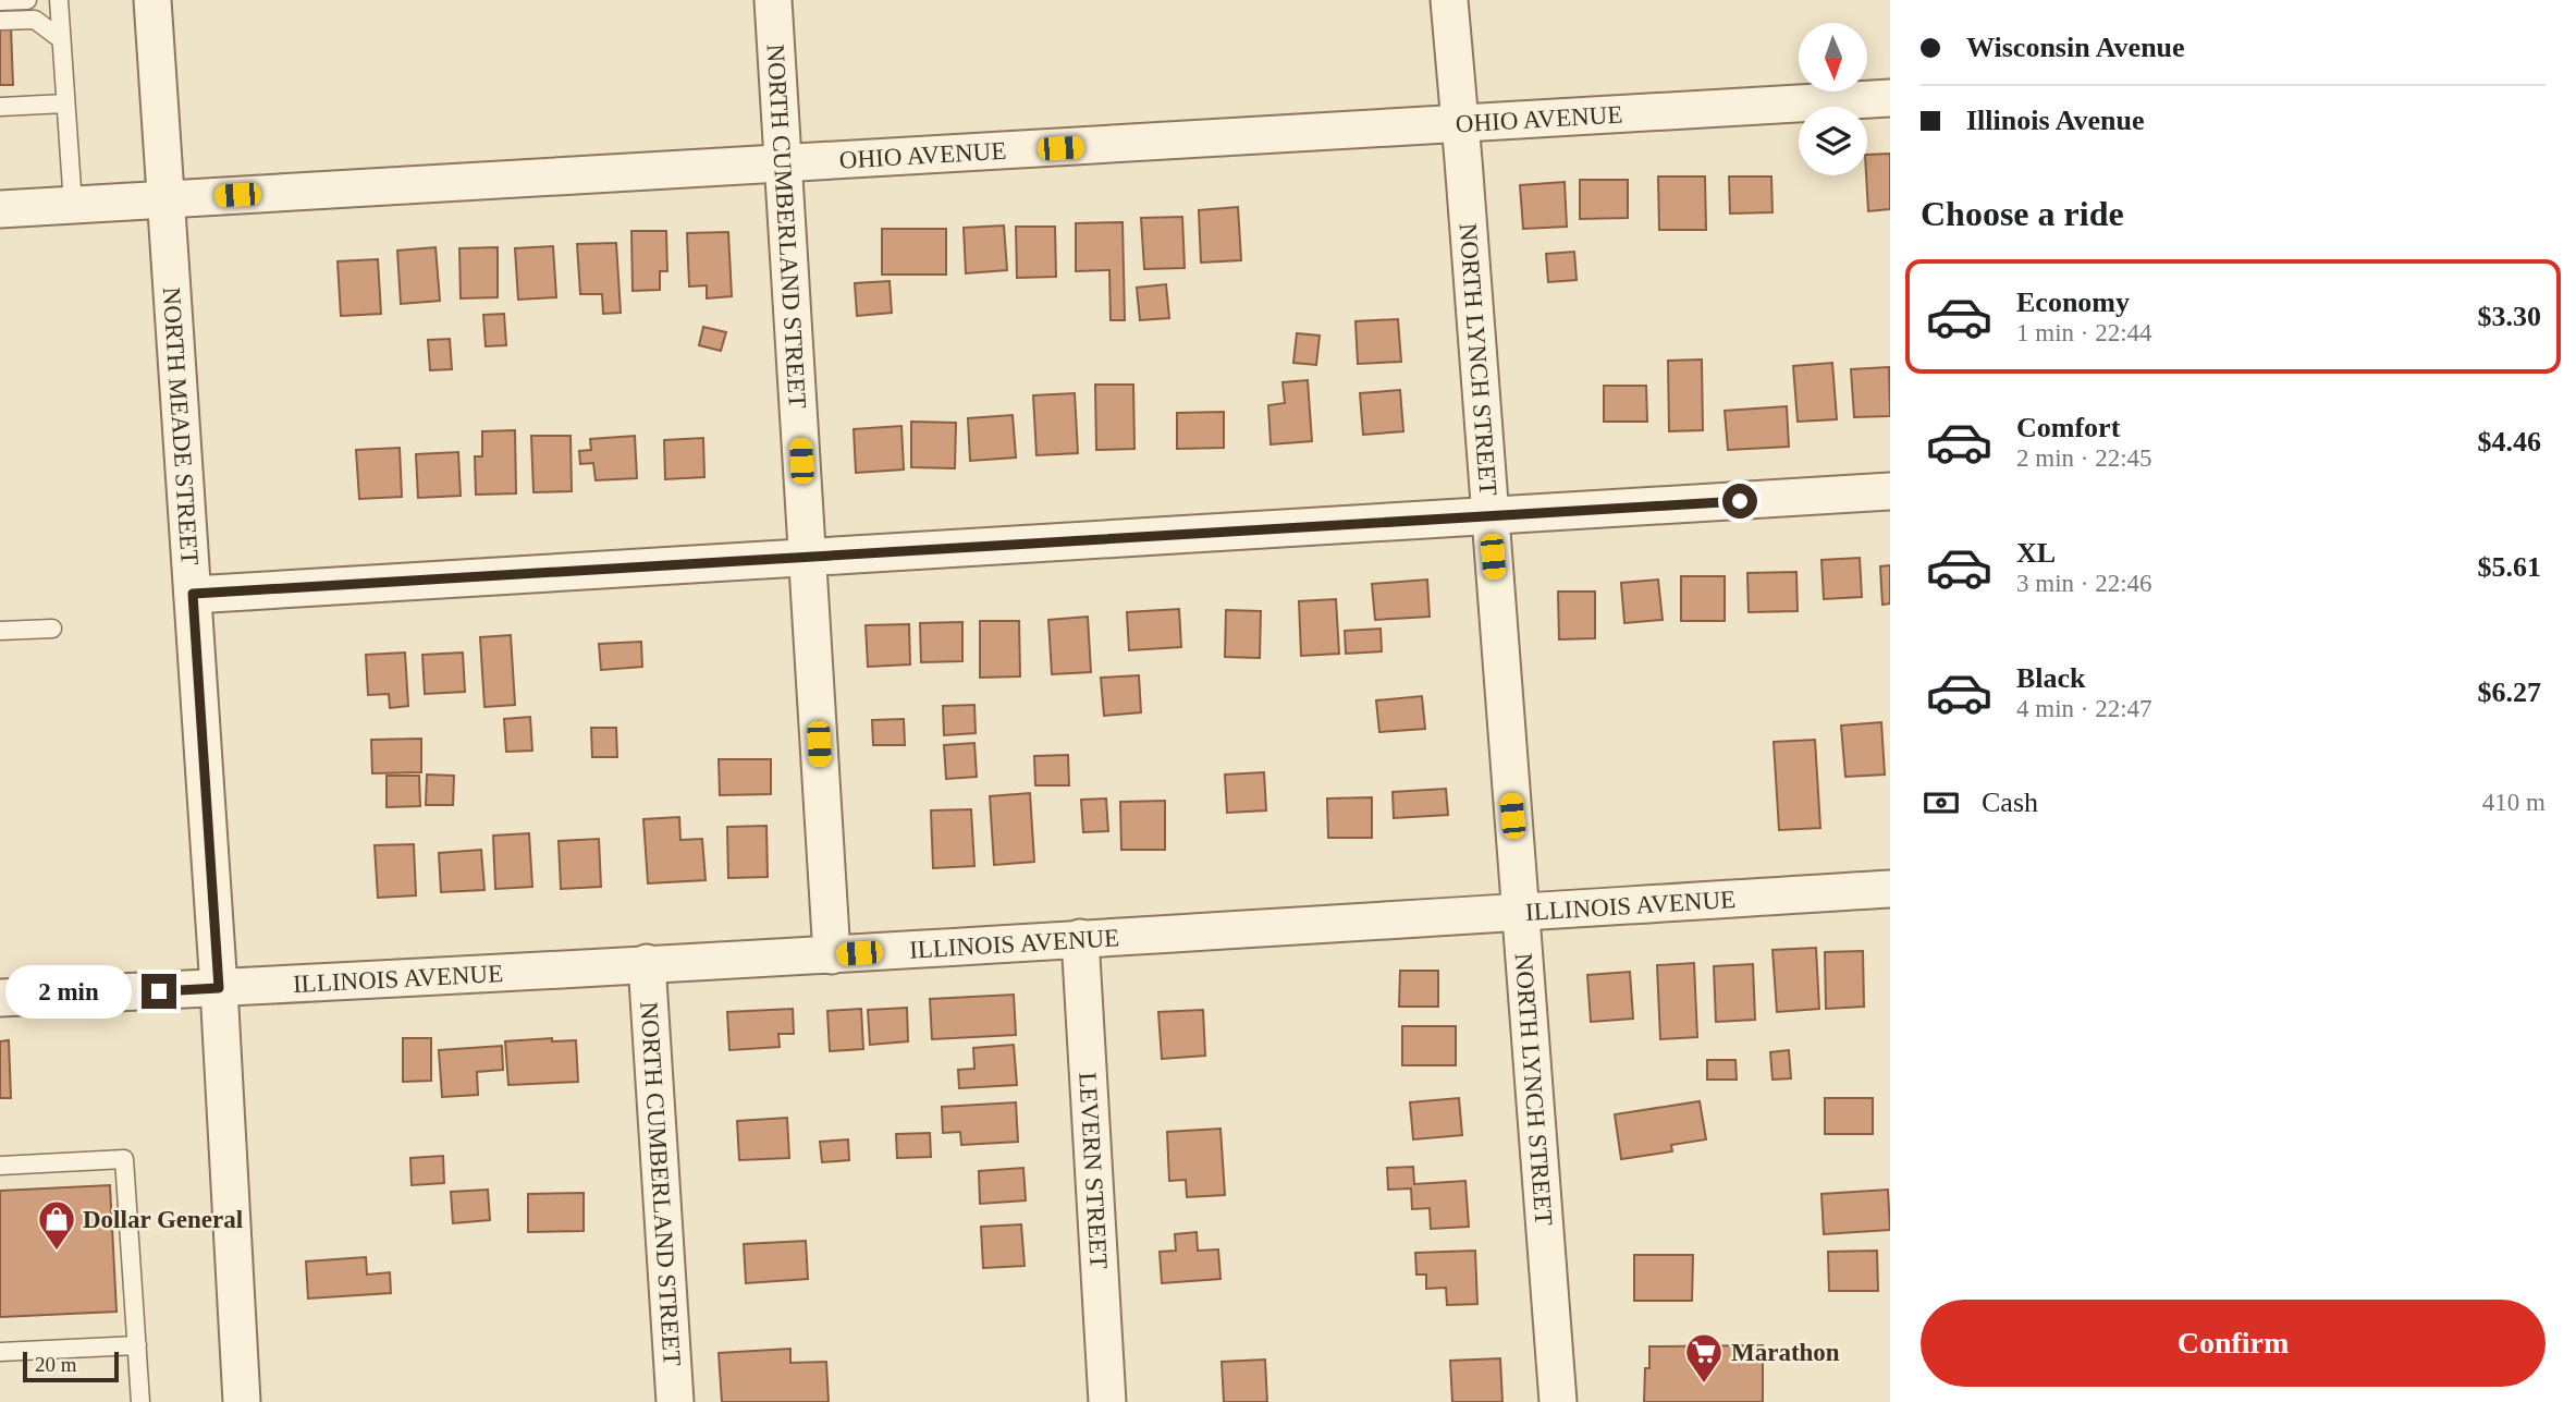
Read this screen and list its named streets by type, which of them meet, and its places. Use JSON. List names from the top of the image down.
{
  "streets": {
    "street": [
      "OHIO AVENUE",
      "NORTH CUMBERLAND STREET",
      "NORTH LYNCH STREET",
      "NORTH MEADE STREET",
      "ILLINOIS AVENUE",
      "LEVERN STREET"
    ]
  },
  "crossings": [
    ["OHIO AVENUE", "NORTH CUMBERLAND STREET"],
    ["OHIO AVENUE", "NORTH LYNCH STREET"],
    ["OHIO AVENUE", "NORTH MEADE STREET"],
    ["NORTH CUMBERLAND STREET", "ILLINOIS AVENUE"],
    ["NORTH LYNCH STREET", "ILLINOIS AVENUE"],
    ["NORTH MEADE STREET", "ILLINOIS AVENUE"],
    ["ILLINOIS AVENUE", "LEVERN STREET"]
  ],
  "places": {
    "shop": ["Dollar General"],
    "supermarket": ["Marathon"]
  },
  "scale_bar": "20 m",
  "north": "bottom",
  "page": {
    "banner": ["Wisconsin Avenue", "Illinois Avenue"],
    "heading": "Choose a ride",
    "list": [
      {
        "name": "Economy",
        "note": "1 min · 22:44",
        "value": "$3.30"
      },
      {
        "name": "Comfort",
        "note": "2 min · 22:45",
        "value": "$4.46"
      },
      {
        "name": "XL",
        "note": "3 min · 22:46",
        "value": "$5.61"
      },
      {
        "name": "Black",
        "note": "4 min · 22:47",
        "value": "$6.27"
      }
    ],
    "pay": ["Cash", "410 m"],
    "bubble": "2 min",
    "buttons": "Confirm",
    "scale": "20 m"
  }
}
